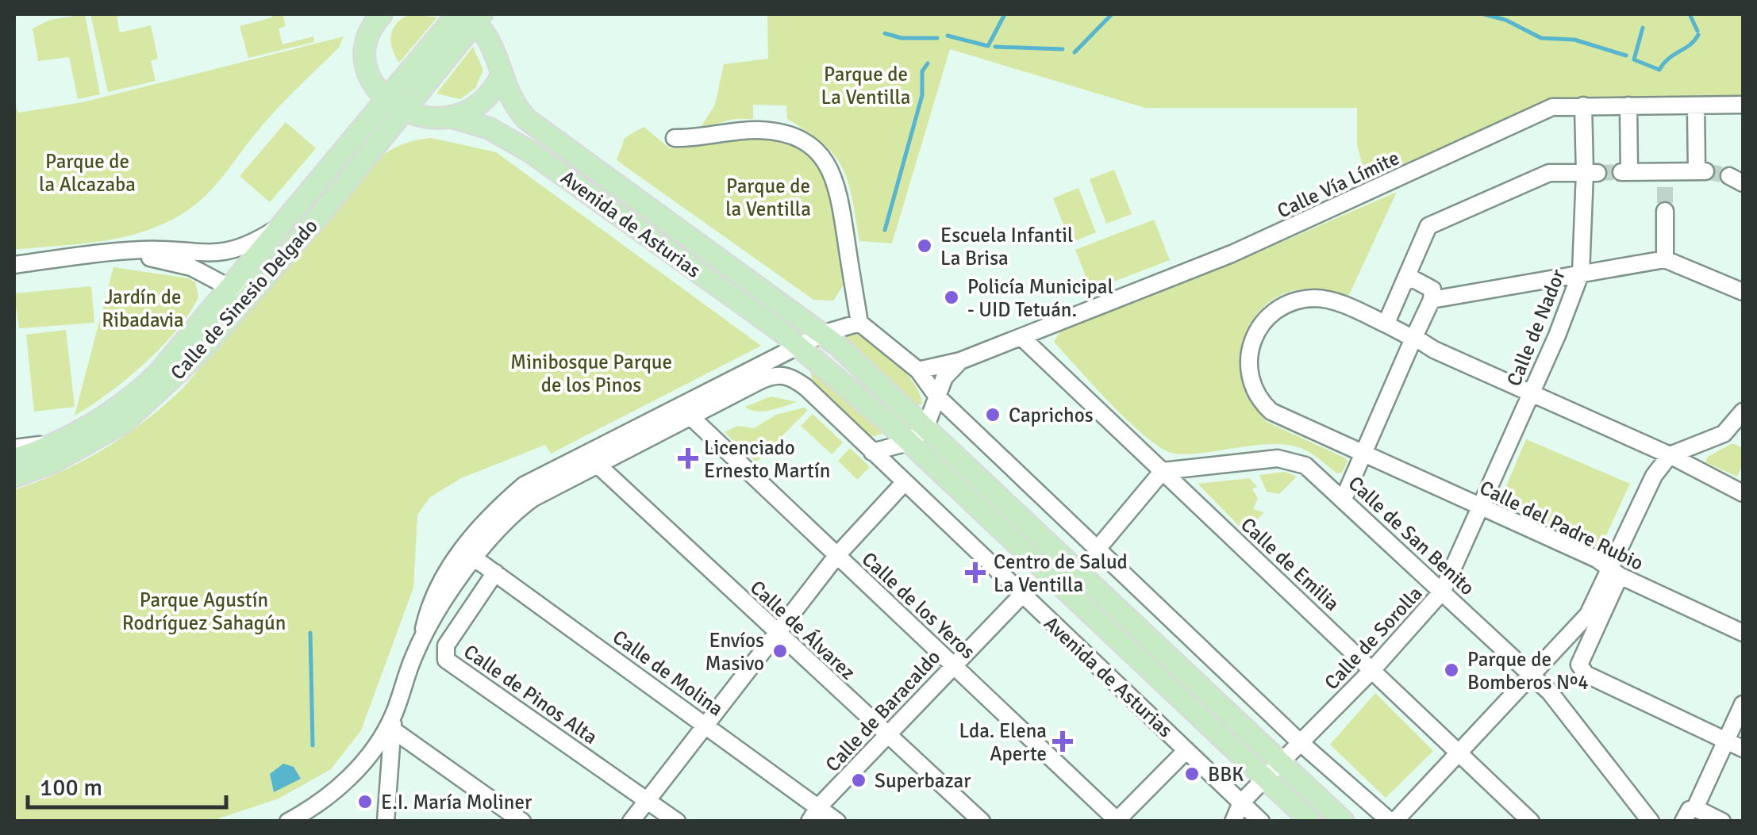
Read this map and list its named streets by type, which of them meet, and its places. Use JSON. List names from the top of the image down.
{
  "streets": {
    "main road": ["Avenida de Asturias", "Calle de Sinesio Delgado"],
    "street": [
      "Calle Vía Límite",
      "Calle de Nador",
      "Calle del Padre Rubio",
      "Calle de San Benito",
      "Calle de Emilia",
      "Calle de los Yeros",
      "Calle de Álvarez",
      "Calle de Sorolla",
      "Calle de Molina",
      "Calle de Pinos Alta",
      "Calle de Baracaldo"
    ]
  },
  "crossings": [
    ["Calle Vía Límite", "Calle de Nador"],
    ["Calle Vía Límite", "Calle de Emilia"],
    ["Avenida de Asturias", "Calle de Baracaldo"],
    ["Calle de Nador", "Calle del Padre Rubio"],
    ["Calle de Nador", "Calle de Sorolla"],
    ["Calle del Padre Rubio", "Calle de Sorolla"],
    ["Calle de San Benito", "Calle de Emilia"],
    ["Calle de San Benito", "Calle de Sorolla"],
    ["Calle de Emilia", "Calle de Sorolla"],
    ["Calle de los Yeros", "Calle de Baracaldo"],
    ["Calle de Álvarez", "Calle de Baracaldo"],
    ["Calle de Molina", "Calle de Pinos Alta"],
    ["Calle de Molina", "Calle de Baracaldo"]
  ],
  "parks": [
    "Parque de La Ventilla",
    "Parque de la Alcazaba",
    "Parque de la Ventilla",
    "Jardín de Ribadavia",
    "Minibosque Parque de los Pinos",
    "Parque Agustín Rodríguez Sahagún"
  ],
  "places": {
    "other": [
      "Escuela Infantil La Brisa",
      "Policía Municipal - UID Tetuán.",
      "Caprichos",
      "Envíos Masivo",
      "Parque de Bomberos Nº4",
      "BBK",
      "Superbazar",
      "E.I. María Moliner"
    ],
    "health": ["Licenciado Ernesto Martín", "Centro de Salud La Ventilla", "Lda. Elena Aperte"]
  },
  "scale_bar": "100 m"
}
